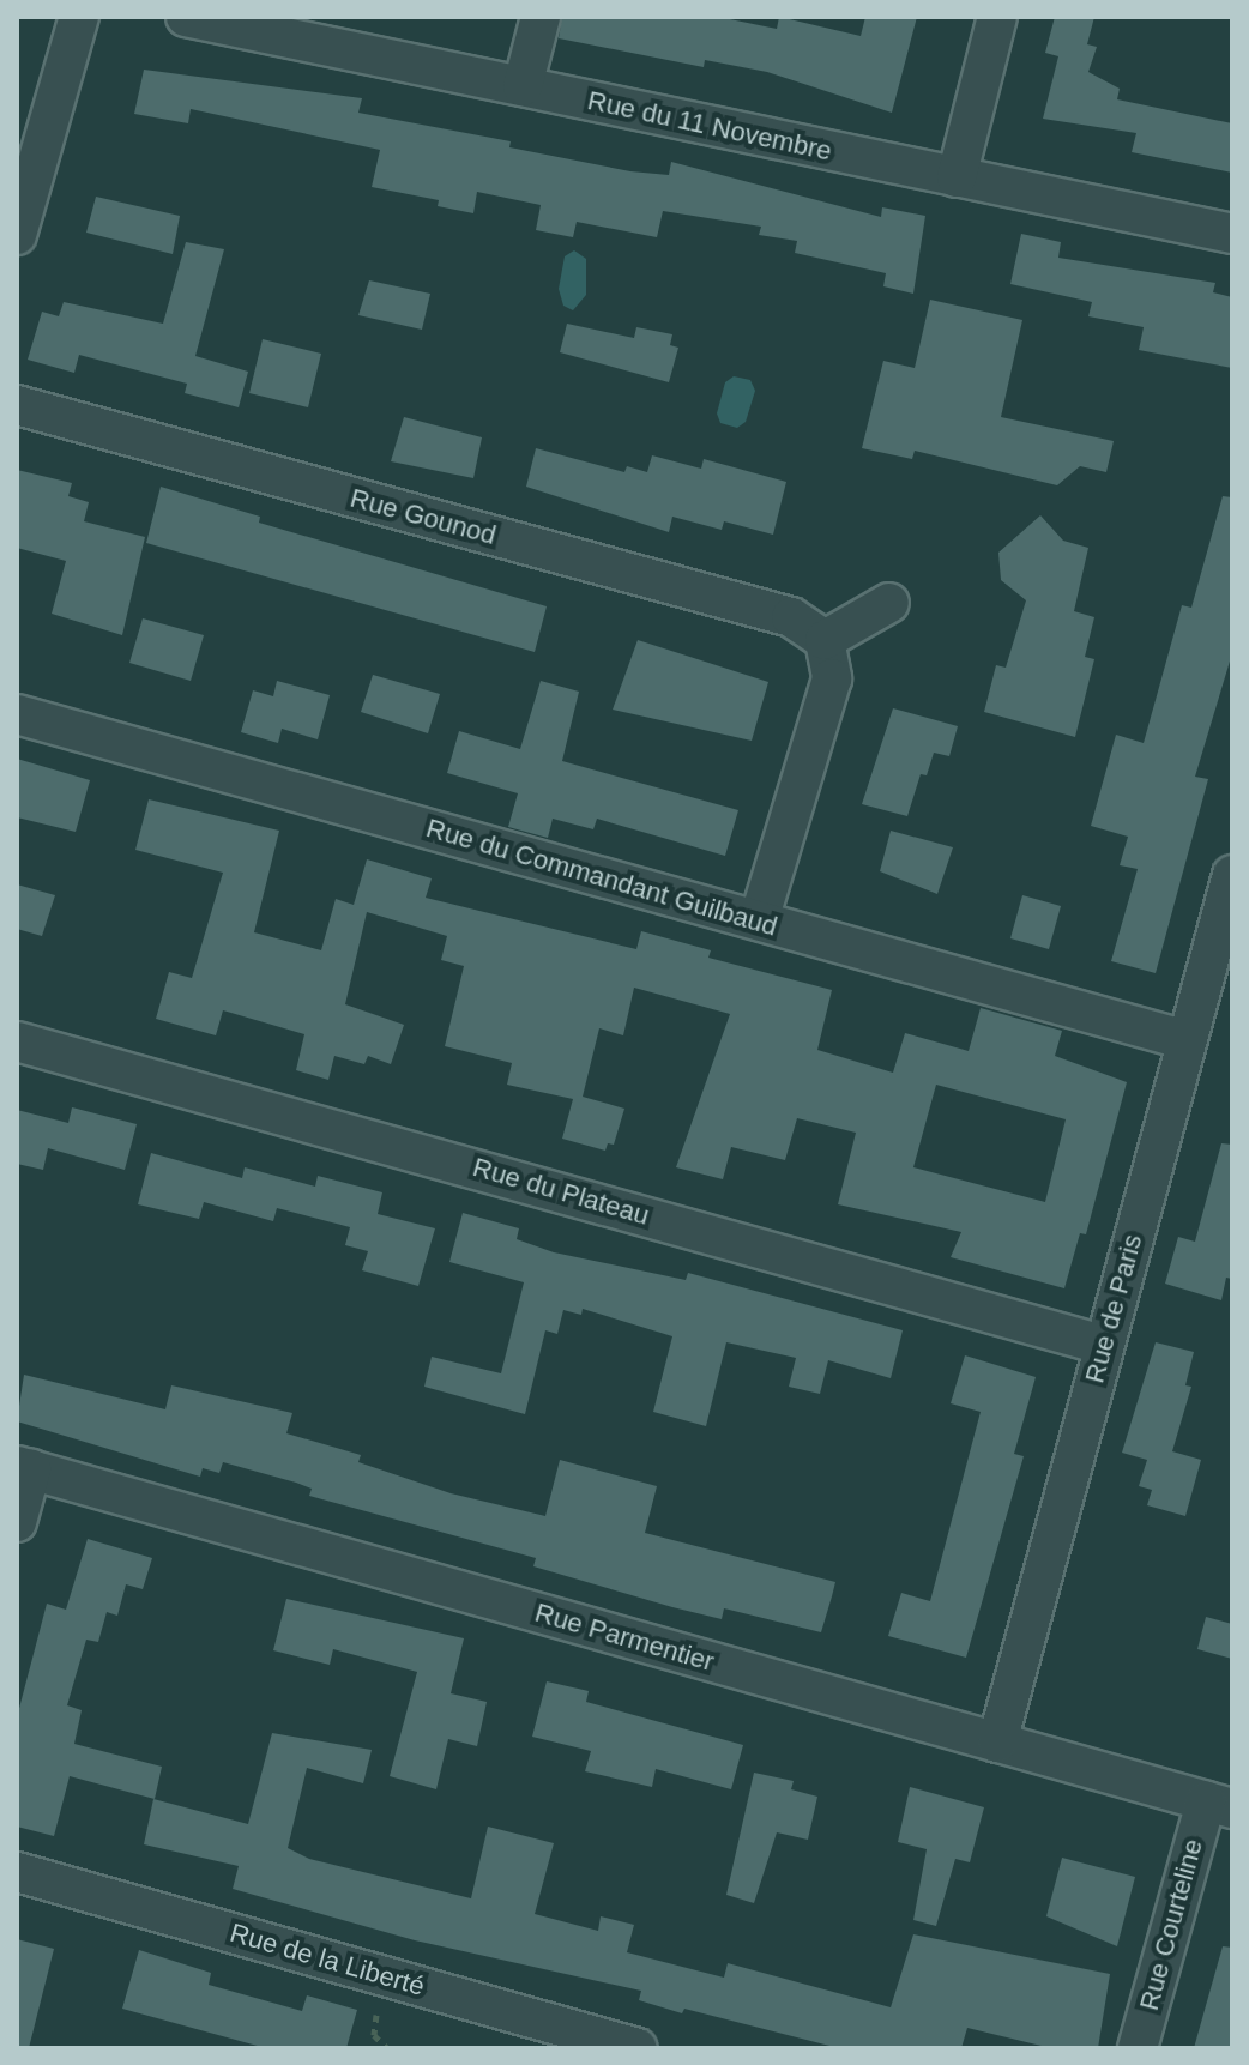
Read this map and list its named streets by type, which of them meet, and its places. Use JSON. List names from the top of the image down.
{
  "streets": {
    "street": [
      "Rue du 11 Novembre",
      "Rue Gounod",
      "Rue du Commandant Guilbaud",
      "Rue du Plateau",
      "Rue de Paris",
      "Rue Parmentier",
      "Rue Courteline",
      "Rue de la Liberté"
    ]
  },
  "crossings": [
    ["Rue du Commandant Guilbaud", "Rue de Paris"],
    ["Rue du Plateau", "Rue de Paris"],
    ["Rue de Paris", "Rue Parmentier"],
    ["Rue Parmentier", "Rue Courteline"]
  ]
}
